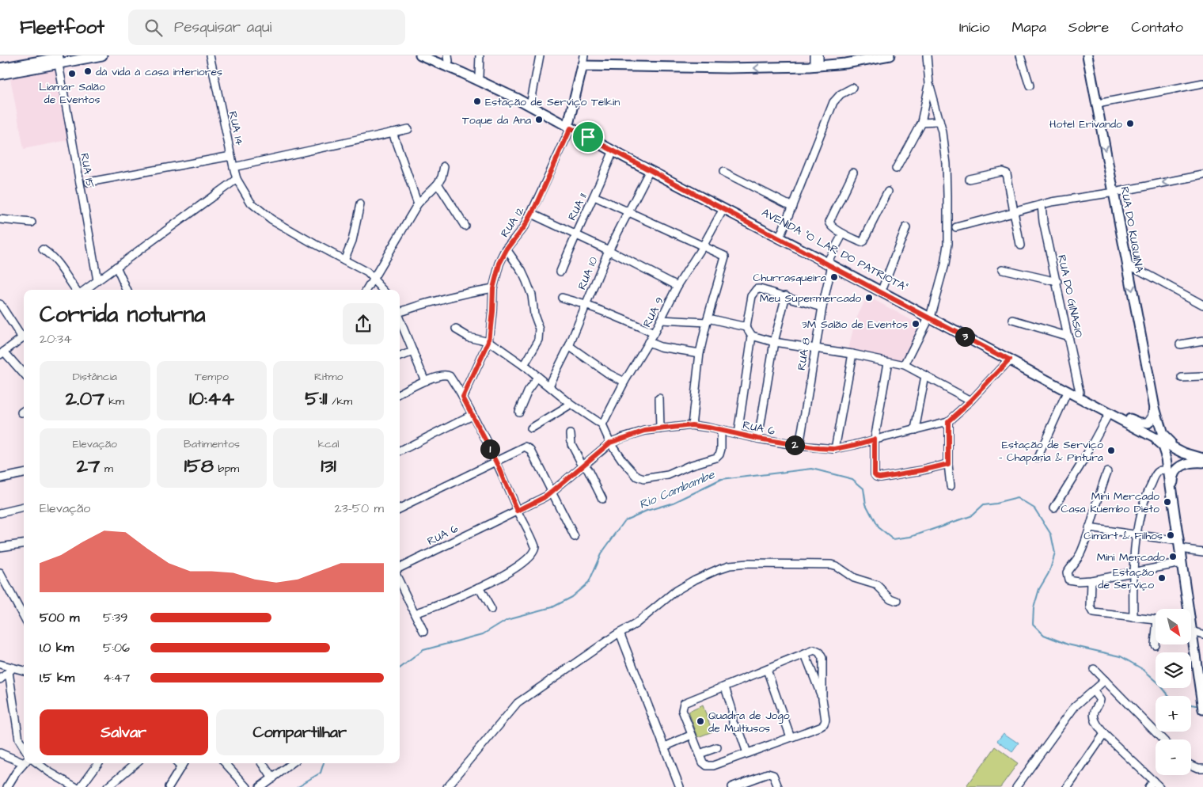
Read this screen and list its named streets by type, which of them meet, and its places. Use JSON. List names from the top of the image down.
{
  "streets": {
    "main road": ["RUA DO KUQUINA", "AVENIDA \"O LAR DO PATRIOTA\""],
    "street": [
      "RUA 14",
      "RUA 15",
      "RUA 11",
      "RUA 12",
      "RUA 10",
      "RUA DO GINASIO",
      "RUA 9",
      "RUA 8",
      "RUA 6"
    ]
  },
  "crossings": [
    ["RUA 11", "AVENIDA \"O LAR DO PATRIOTA\""],
    ["RUA 12", "AVENIDA \"O LAR DO PATRIOTA\""],
    ["RUA DO KUQUINA", "AVENIDA \"O LAR DO PATRIOTA\""],
    ["AVENIDA \"O LAR DO PATRIOTA\"", "RUA 10"],
    ["AVENIDA \"O LAR DO PATRIOTA\"", "RUA DO GINASIO"],
    ["AVENIDA \"O LAR DO PATRIOTA\"", "RUA 9"],
    ["AVENIDA \"O LAR DO PATRIOTA\"", "RUA 8"],
    ["AVENIDA \"O LAR DO PATRIOTA\"", "RUA 6"],
    ["RUA 8", "RUA 6"]
  ],
  "one_way": ["RUA DO KUQUINA"],
  "water": ["Rio Cambambe"],
  "places": [
    "dá vida à casa interiores",
    "Liamar Salão de Eventos",
    "Estação de Serviço Telkin",
    "Toque da Ana",
    "Hotel Erivando",
    "Churrasqueira",
    "Meu Supermercado",
    "3M Salão de Eventos",
    "Estação de Serviço - Chaparia & Pintura",
    "Mini Mercado Casa Kuembo Dieto",
    "Cimart & Filhos",
    "Mini Mercado",
    "Estação de Serviço",
    "Quadra de Jogo de Multiusos"
  ],
  "north": "bottom right",
  "page": {
    "header": "Fleetfoot",
    "search": "Pesquisar aqui",
    "nav": [
      "Início",
      "Mapa",
      "Sobre",
      "Contato"
    ],
    "heading": ["Corrida noturna", "20:34"],
    "pins": ["3", "2", "1"],
    "stats": [
      ["Distância", "2.07 km"],
      ["Tempo", "10:44"],
      ["Ritmo", "5:11 /km"],
      ["Elevação", "27 m"],
      ["Batimentos", "158 bpm"],
      ["kcal", "131"]
    ],
    "chart": ["Elevação", "23–50 m"],
    "list": [
      {
        "name": "500 m",
        "note": "5:39"
      },
      {
        "name": "1.0 km",
        "note": "5:06"
      },
      {
        "name": "1.5 km",
        "note": "4:47"
      }
    ],
    "map_buttons": ["+", "−"],
    "buttons": ["Salvar", "Compartilhar"]
  }
}
